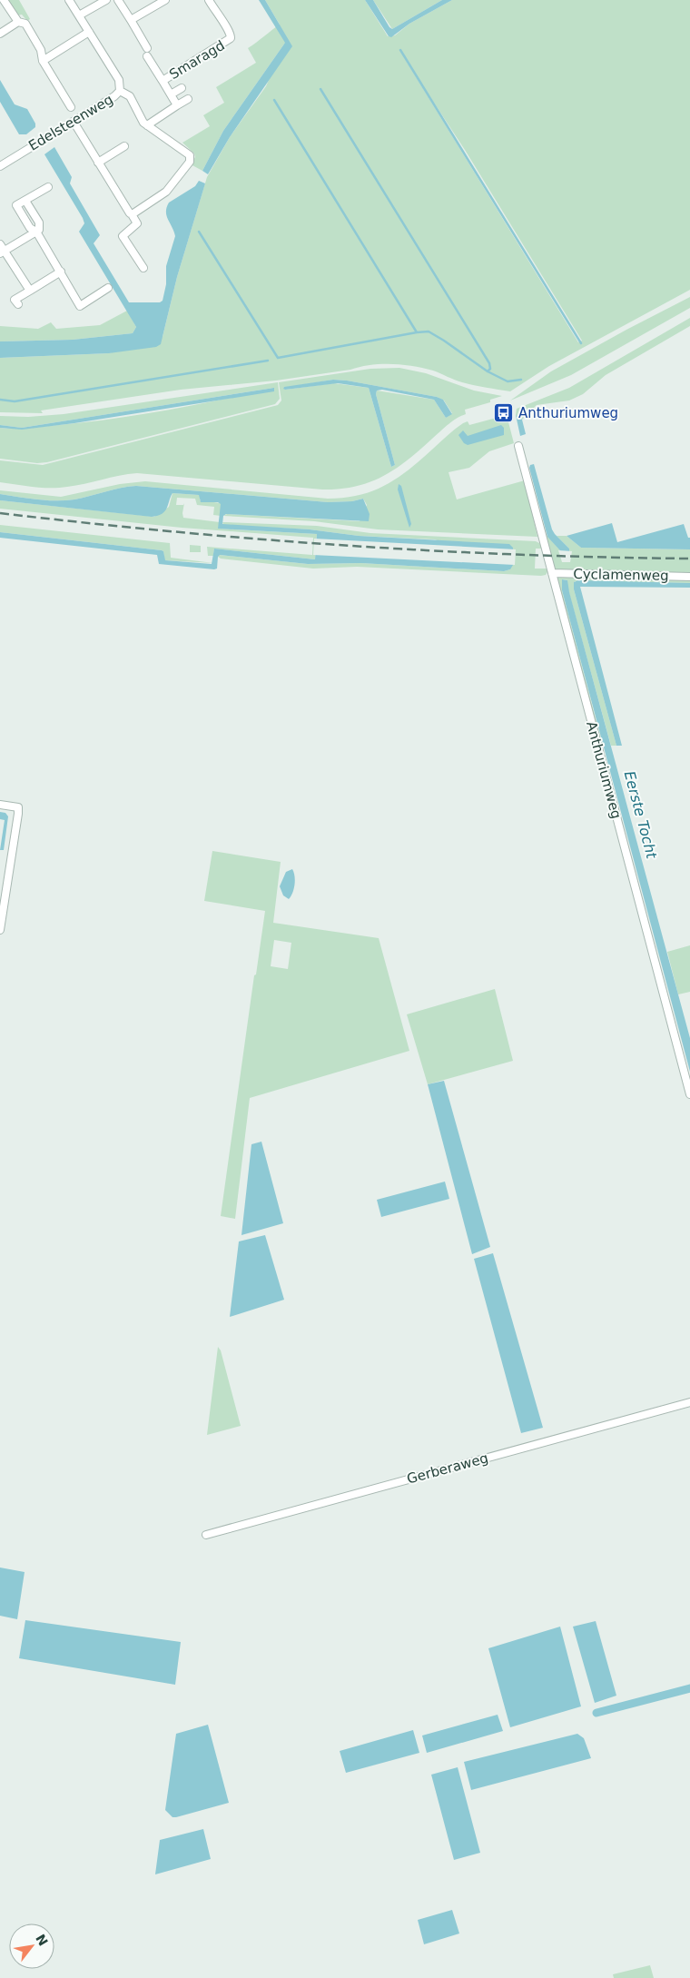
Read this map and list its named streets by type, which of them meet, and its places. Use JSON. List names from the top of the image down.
{
  "streets": {
    "street": [
      "Smaragd",
      "Edelsteenweg",
      "Cyclamenweg",
      "Anthuriumweg",
      "Gerberaweg"
    ]
  },
  "crossings": [
    ["Cyclamenweg", "Anthuriumweg"]
  ],
  "water": ["Eerste Tocht"],
  "places": {
    "bus stop": ["Anthuriumweg"]
  },
  "north": "top right"
}
